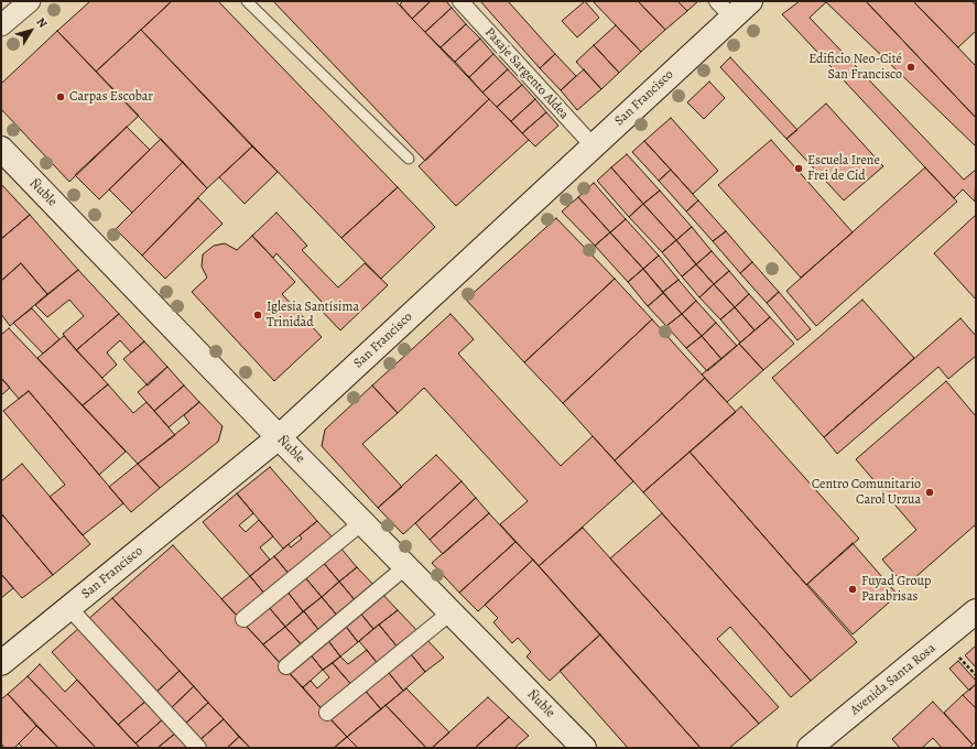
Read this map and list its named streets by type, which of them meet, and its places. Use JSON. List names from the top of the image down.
{
  "streets": {
    "main road": ["San Francisco", "Ñuble", "Avenida Santa Rosa"],
    "street": ["Pasaje Sargento Aldea"]
  },
  "crossings": [
    ["Pasaje Sargento Aldea", "San Francisco"],
    ["San Francisco", "Ñuble"]
  ],
  "places": [
    "Edificio Neo-Cité San Francisco",
    "Carpas Escobar",
    "Escuela Irene Frei de Cid",
    "Iglesia Santísima Trinidad",
    "Centro Comunitario Carol Urzua",
    "Fuyad Group Parabrisas"
  ],
  "north": "top right"
}
